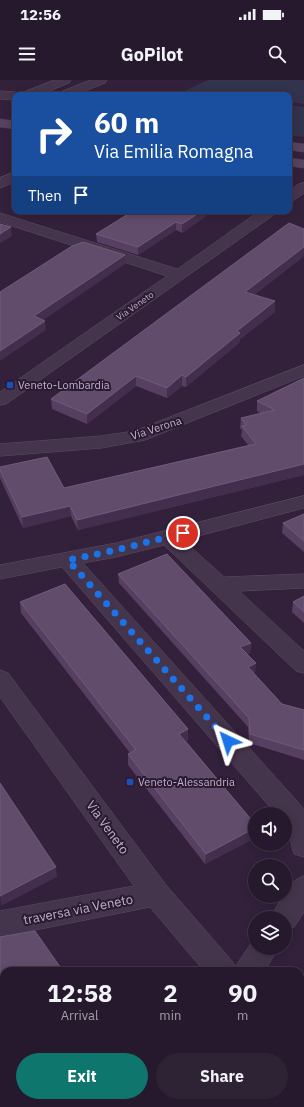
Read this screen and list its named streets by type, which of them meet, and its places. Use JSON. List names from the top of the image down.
{
  "streets": {
    "street": ["Via Veneto", "Via Verona", "traversa via Veneto"]
  },
  "crossings": [
    ["Via Veneto", "traversa via Veneto"]
  ],
  "places": {
    "transit": ["Veneto-Lombardia", "Veneto-Alessandria"]
  },
  "page": {
    "status": "12:56",
    "header": "GoPilot",
    "turn": ["60 m", "Via Emilia Romagna"],
    "then": "Then",
    "eta": [
      "12:58",
      "Arrival",
      "2",
      "min",
      "90",
      "m"
    ],
    "buttons": ["Exit", "Share"]
  }
}
